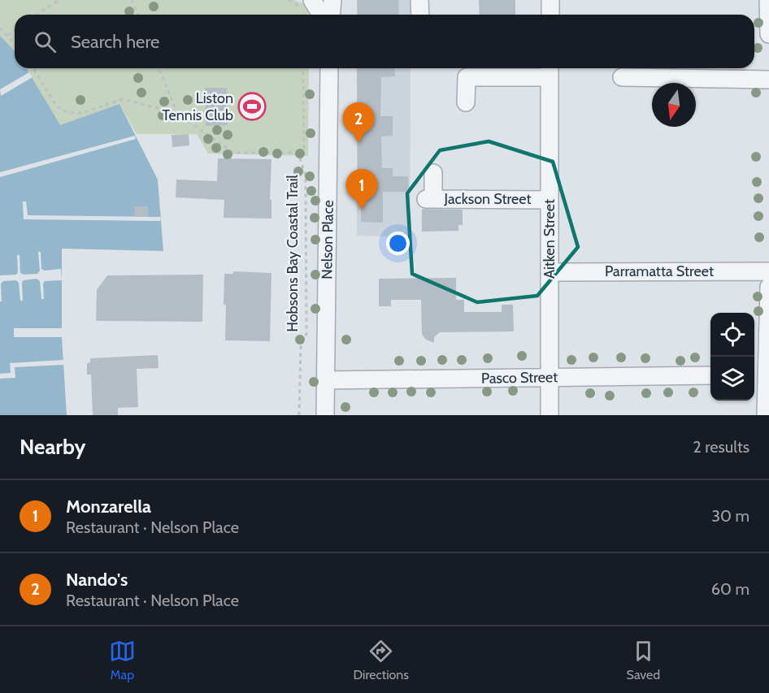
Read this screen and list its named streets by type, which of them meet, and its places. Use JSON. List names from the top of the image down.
{
  "streets": {
    "street": [
      "Jackson Street",
      "Aitken Street",
      "Nelson Place",
      "Parramatta Street",
      "Pasco Street"
    ],
    "path": ["Hobsons Bay Coastal Trail"]
  },
  "crossings": [
    ["Jackson Street", "Aitken Street"],
    ["Aitken Street", "Parramatta Street"],
    ["Aitken Street", "Pasco Street"],
    ["Nelson Place", "Pasco Street"]
  ],
  "places": {
    "sports": ["Liston Tennis Club"]
  },
  "north": "bottom",
  "page": {
    "search": "Search here",
    "pins": ["2", "1"],
    "heading": ["Nearby", "2 results"],
    "list": [
      {
        "mark": "1",
        "name": "Monzarella",
        "note": "Restaurant · Nelson Place",
        "value": "30 m"
      },
      {
        "mark": "2",
        "name": "Nando's",
        "note": "Restaurant · Nelson Place",
        "value": "60 m"
      }
    ],
    "nav": ["Map", "Directions", "Saved"]
  }
}
